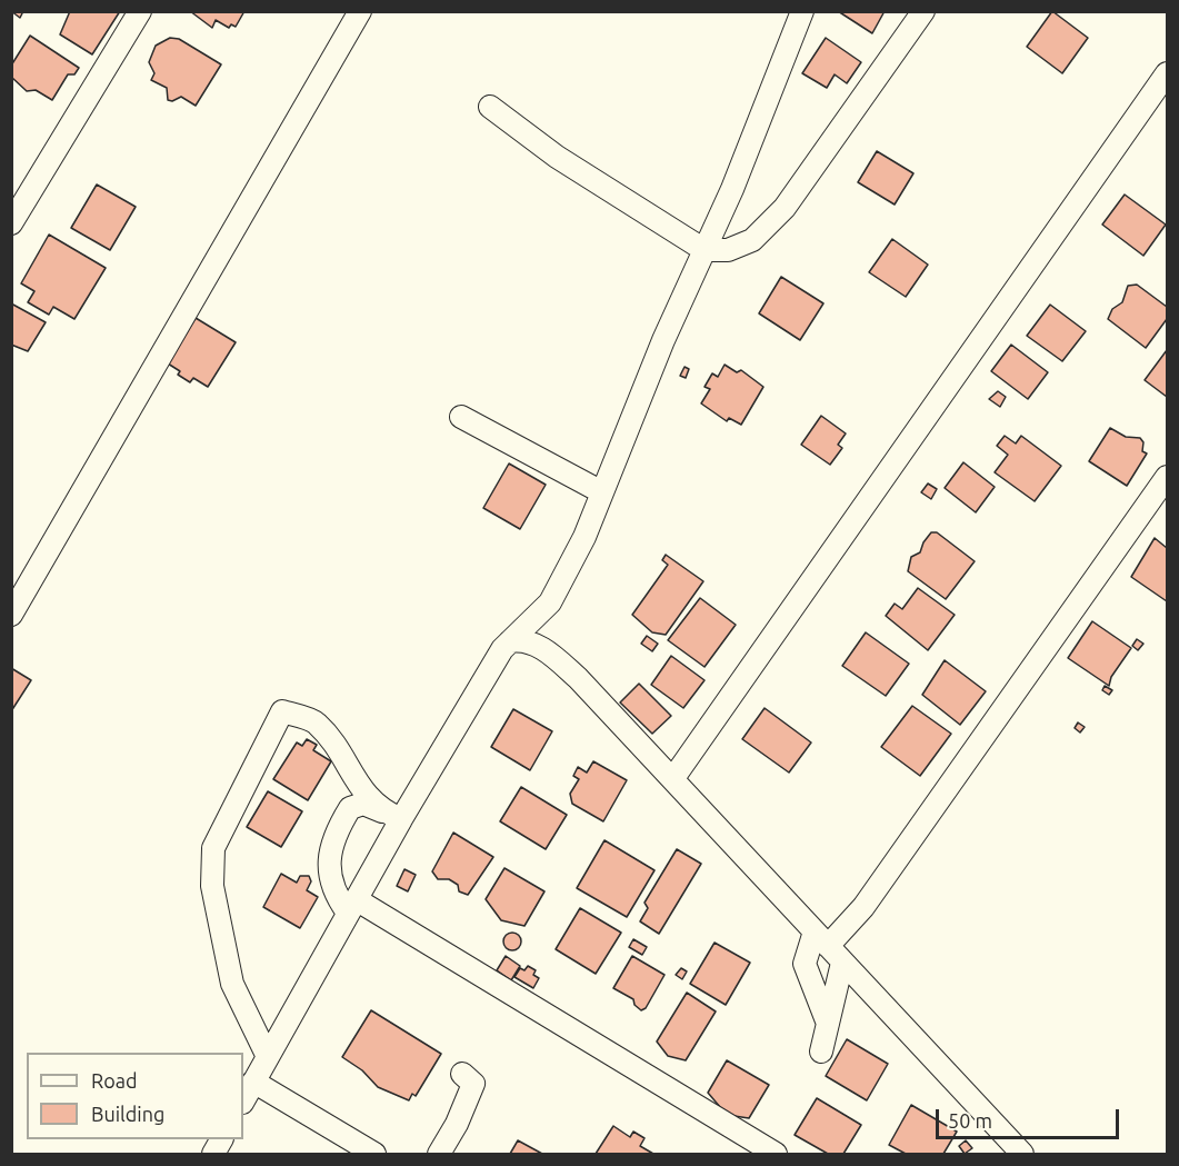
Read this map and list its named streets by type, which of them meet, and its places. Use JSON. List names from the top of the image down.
{
  "legend": ["Road", "Building"],
  "scale_bar": "50 m"
}
